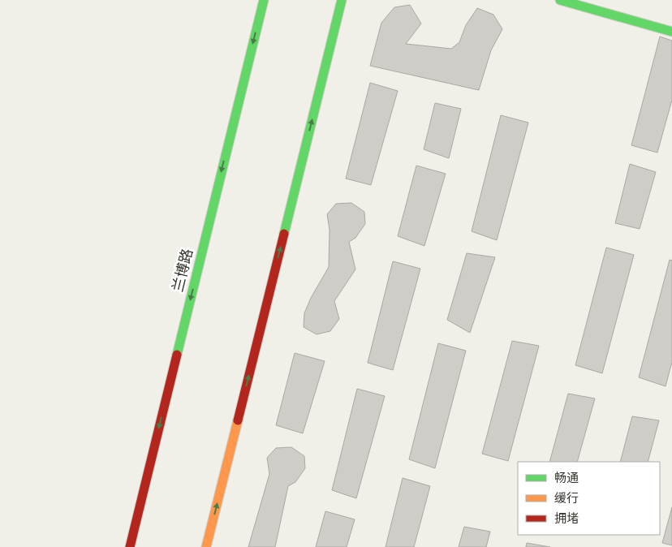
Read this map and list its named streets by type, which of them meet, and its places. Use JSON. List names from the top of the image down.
{
  "streets": {
    "street": ["兰博路"]
  },
  "legend": ["畅通", "缓行", "拥堵"]
}
